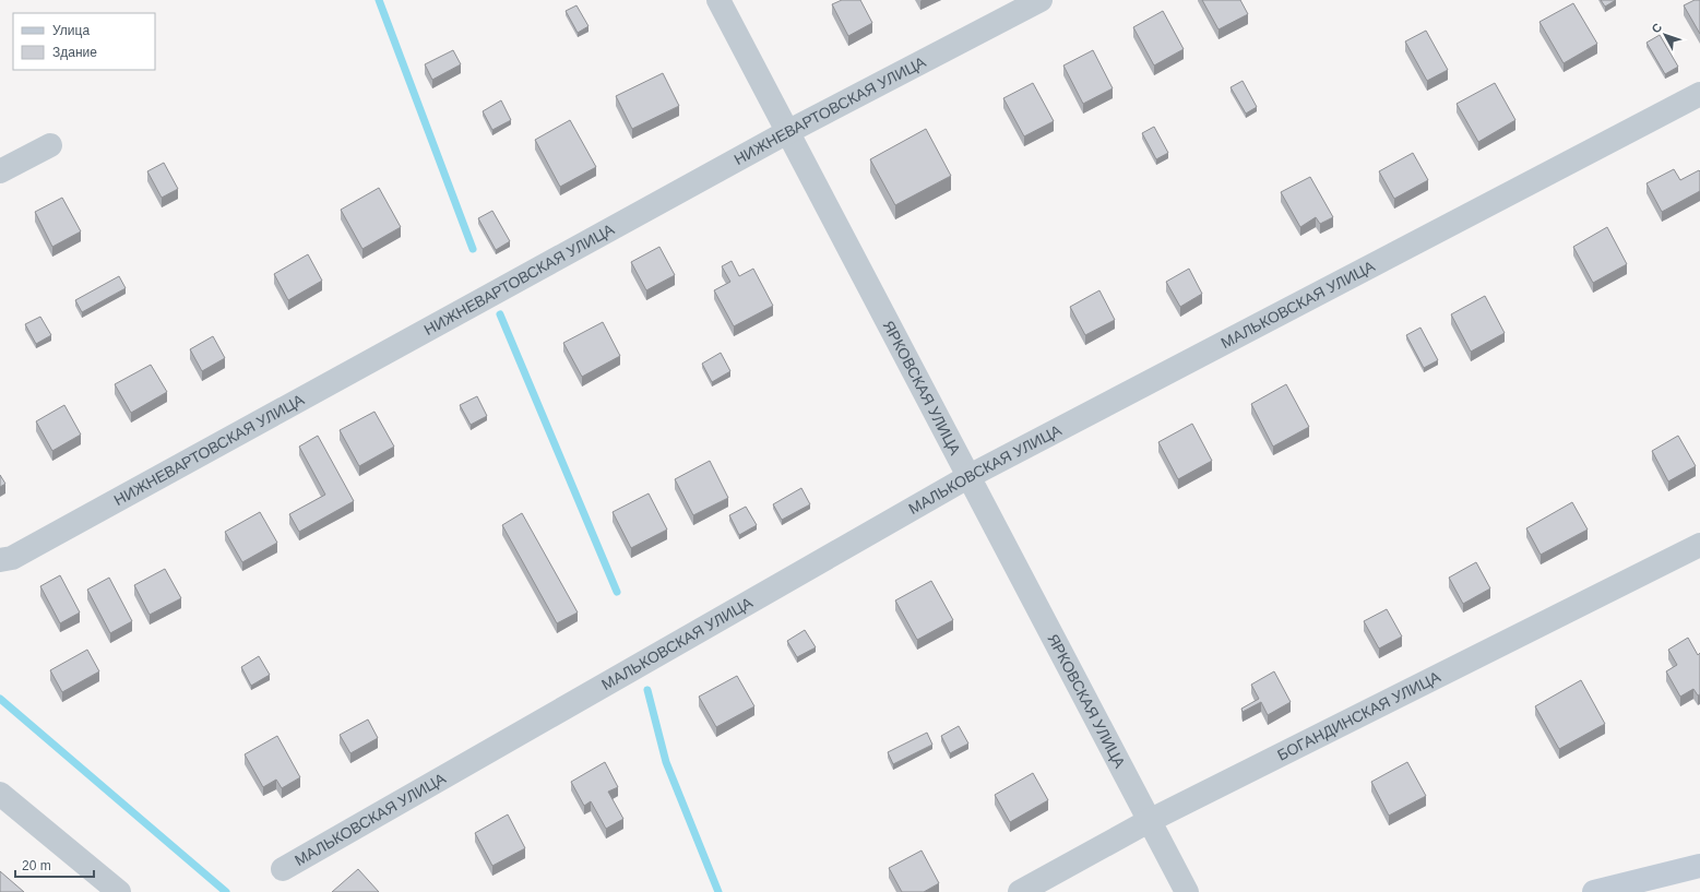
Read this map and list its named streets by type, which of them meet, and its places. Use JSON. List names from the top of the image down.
{
  "streets": {
    "street": [
      "НИЖНЕВАРТОВСКАЯ УЛИЦА",
      "МАЛЬКОВСКАЯ УЛИЦА",
      "ЯРКОВСКАЯ УЛИЦА",
      "БОГАНДИНСКАЯ УЛИЦА"
    ]
  },
  "crossings": [
    ["НИЖНЕВАРТОВСКАЯ УЛИЦА", "ЯРКОВСКАЯ УЛИЦА"],
    ["МАЛЬКОВСКАЯ УЛИЦА", "ЯРКОВСКАЯ УЛИЦА"],
    ["ЯРКОВСКАЯ УЛИЦА", "БОГАНДИНСКАЯ УЛИЦА"]
  ],
  "legend": ["Улица", "Здание"],
  "scale_bar": "20 m",
  "north": "top left"
}
